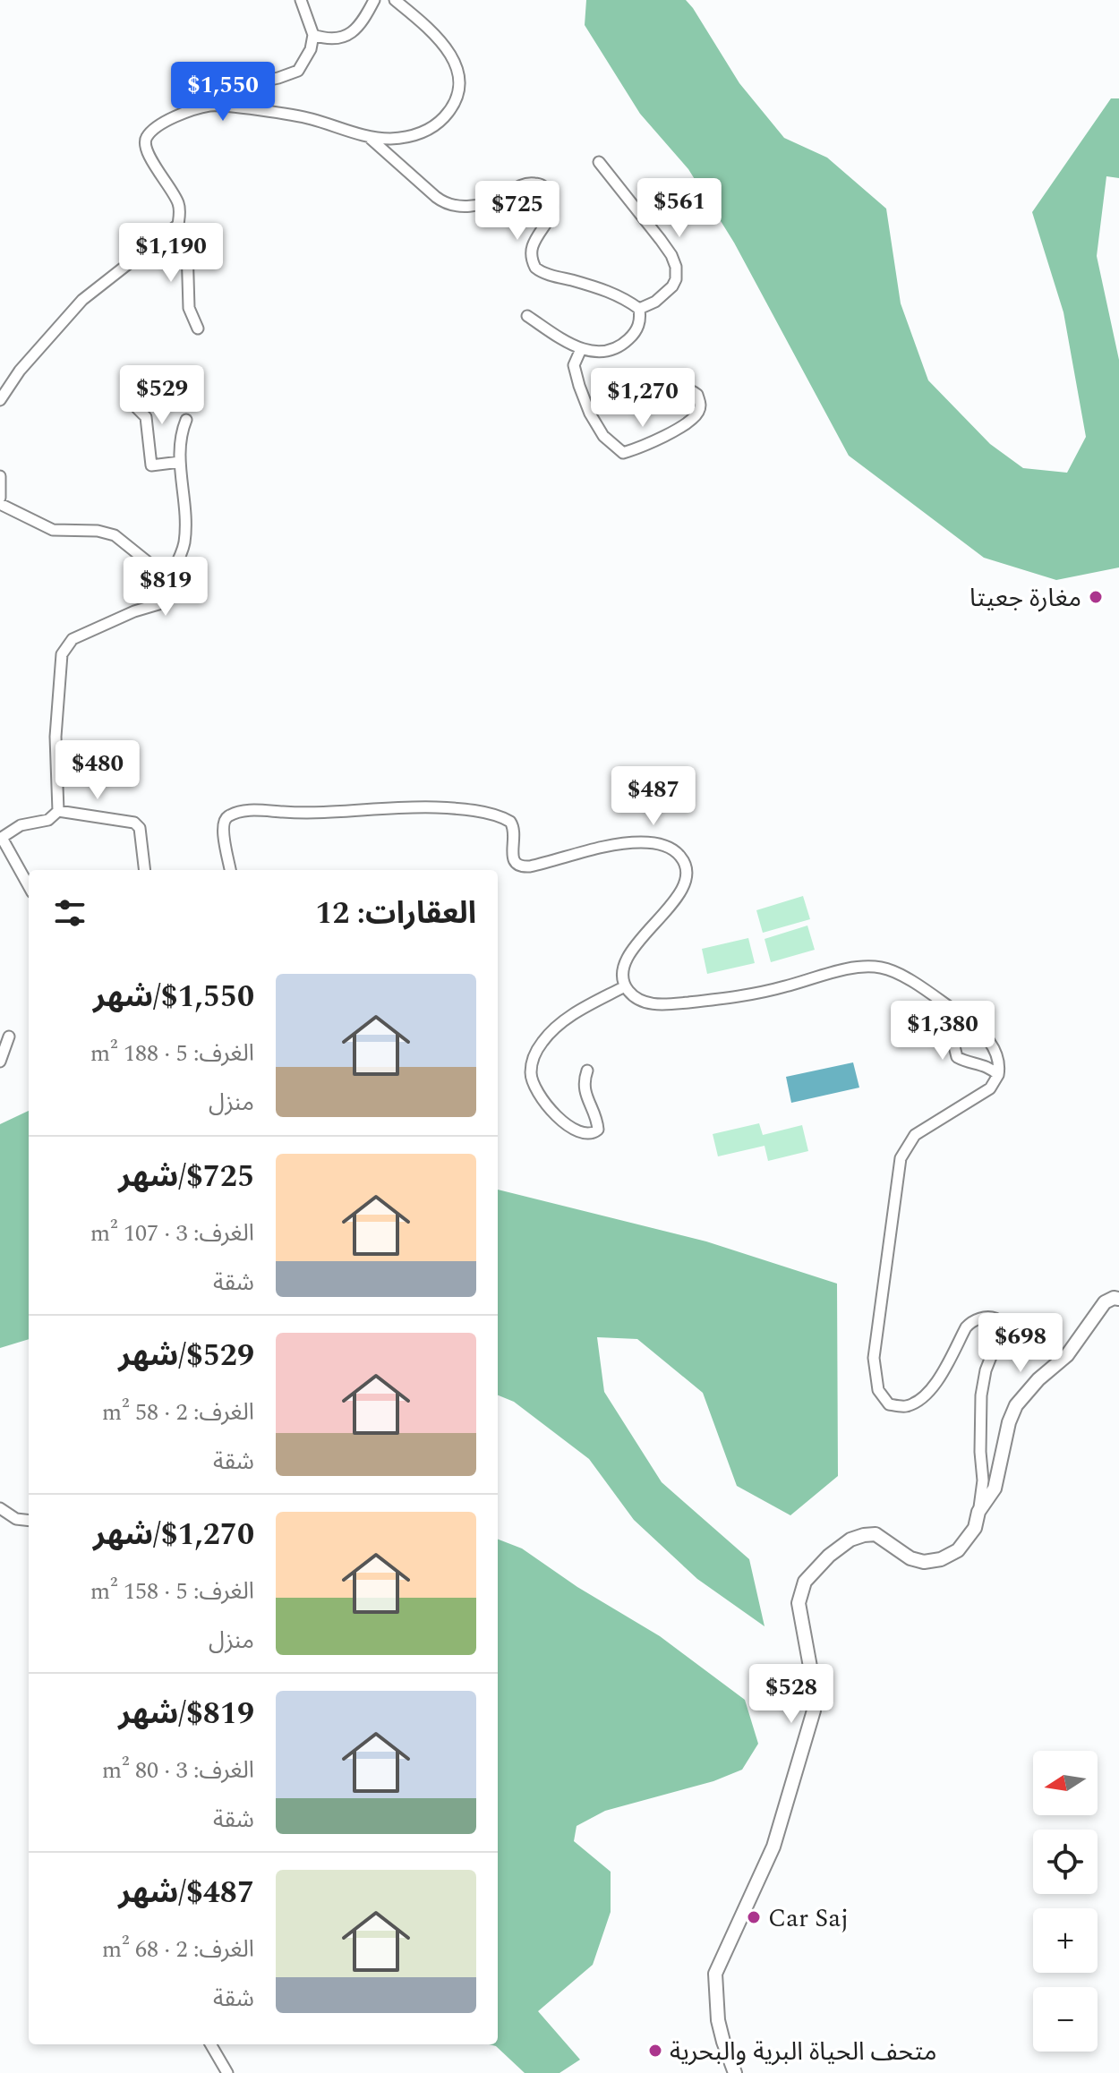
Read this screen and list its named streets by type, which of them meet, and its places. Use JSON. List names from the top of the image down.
{
  "places": ["مغارة جعيتا", "Car Saj", "متحف الحياة البرية والبحرية"],
  "north": "left",
  "page": {
    "price": [
      "$1,550",
      "$561",
      "$725",
      "$1,190",
      "$529",
      "$1,270",
      "$819",
      "$480",
      "$487",
      "$1,380",
      "$698",
      "$528"
    ],
    "heading": "العقارات: 12",
    "list": [
      {
        "name": "$1,550/شهر",
        "note": "الغرف: 5 · 188 m² · منزل"
      },
      {
        "name": "$725/شهر",
        "note": "الغرف: 3 · 107 m² · شقة"
      },
      {
        "name": "$529/شهر",
        "note": "الغرف: 2 · 58 m² · شقة"
      },
      {
        "name": "$1,270/شهر",
        "note": "الغرف: 5 · 158 m² · منزل"
      },
      {
        "name": "$819/شهر",
        "note": "الغرف: 3 · 80 m² · شقة"
      },
      {
        "name": "$487/شهر",
        "note": "الغرف: 2 · 68 m² · شقة"
      }
    ],
    "map_buttons": ["+", "−"]
  }
}
